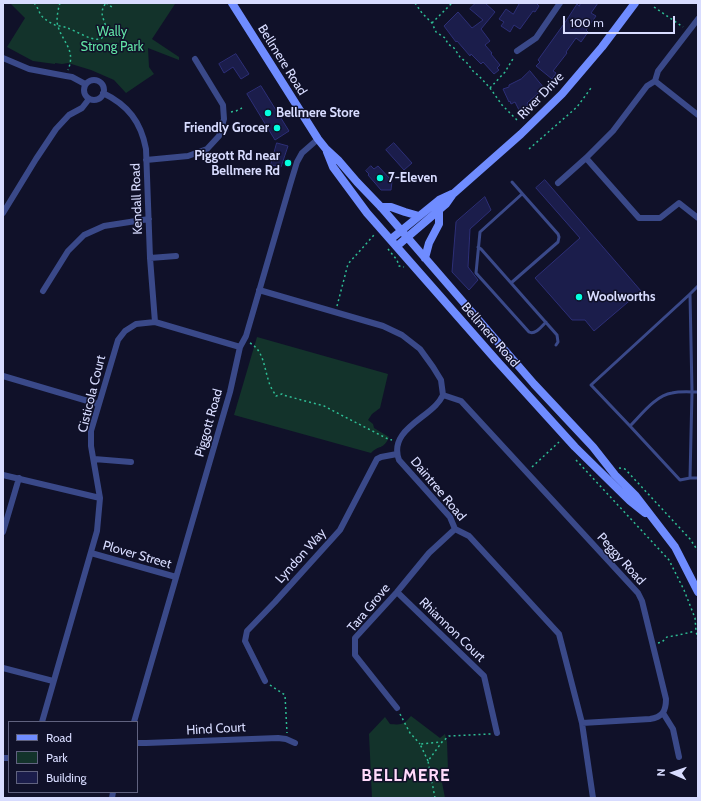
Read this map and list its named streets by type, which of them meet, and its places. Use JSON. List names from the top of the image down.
{
  "streets": {
    "main road": ["Bellmere Road", "River Drive"],
    "street": [
      "Kendall Road",
      "Cisticola Court",
      "Piggott Road",
      "Daintree Road",
      "Plover Street",
      "Lyndon Way",
      "Peggy Road",
      "Tara Grove",
      "Rhiannon Court",
      "Hind Court"
    ]
  },
  "crossings": [
    ["Bellmere Road", "River Drive"],
    ["Bellmere Road", "Piggott Road"],
    ["Kendall Road", "Cisticola Court"],
    ["Cisticola Court", "Piggott Road"],
    ["Cisticola Court", "Plover Street"],
    ["Piggott Road", "Plover Street"],
    ["Daintree Road", "Lyndon Way"],
    ["Daintree Road", "Tara Grove"],
    ["Tara Grove", "Rhiannon Court"]
  ],
  "districts": ["BELLMERE"],
  "parks": ["Wally Strong Park"],
  "places": [
    "Bellmere Store",
    "Friendly Grocer",
    "Piggott Rd near Bellmere Rd",
    "7-Eleven",
    "Woolworths"
  ],
  "legend": ["Road", "Park", "Building"],
  "scale_bar": "100 m",
  "north": "left"
}
